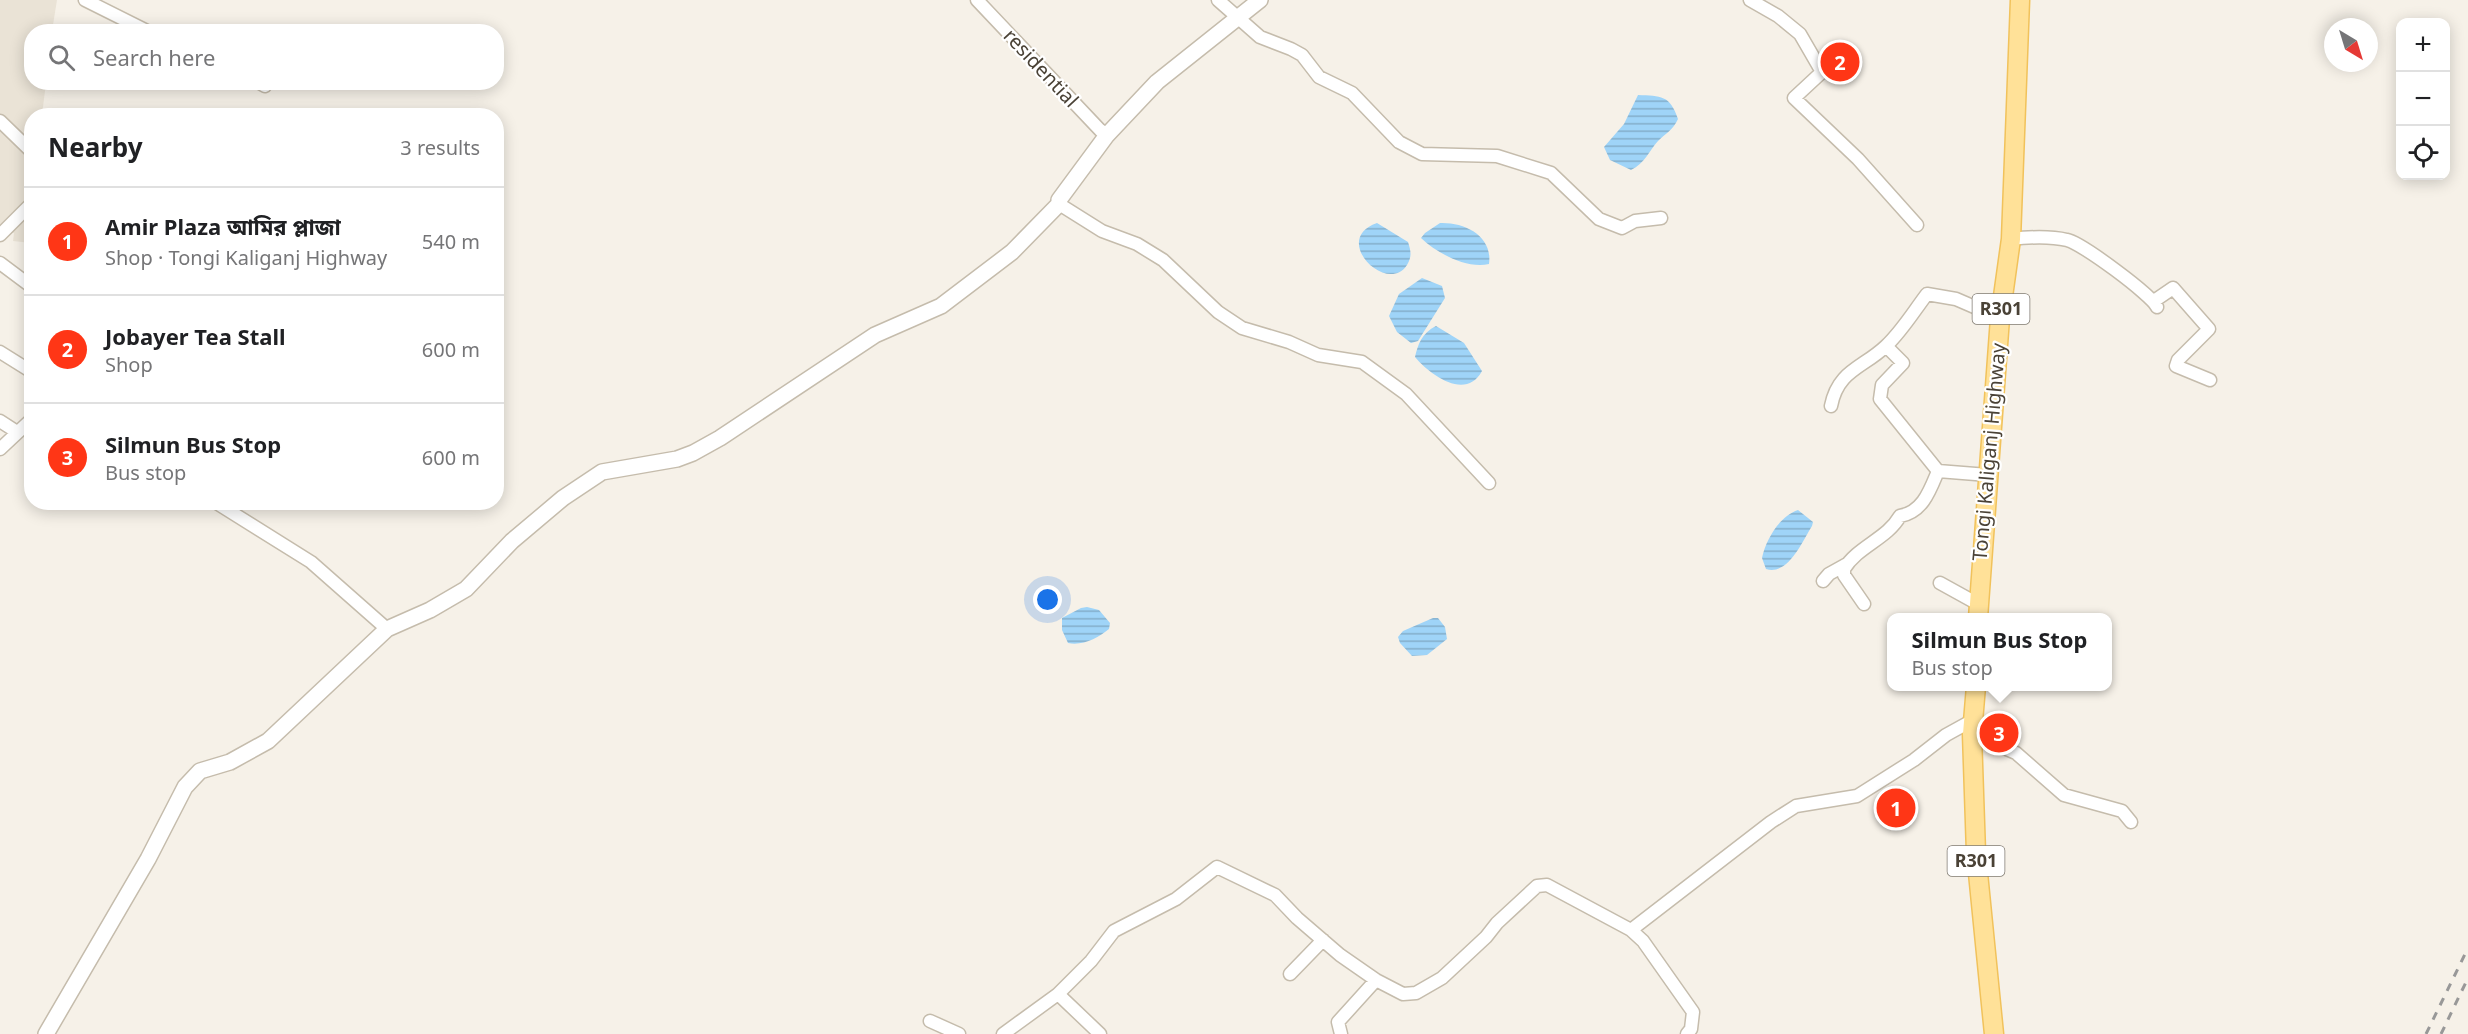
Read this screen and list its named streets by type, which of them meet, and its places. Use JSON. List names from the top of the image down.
{
  "streets": {
    "main road": ["R301", "Tongi Kaliganj Highway"],
    "street": ["residential"]
  },
  "north": "bottom right",
  "page": {
    "map_buttons": ["+", "−"],
    "search": "Search here",
    "pins": ["2", "3", "1"],
    "heading": ["Nearby", "3 results"],
    "list": [
      {
        "mark": "1",
        "name": "Amir Plaza আমির প্লাজা",
        "note": "Shop · Tongi Kaliganj Highway",
        "value": "540 m"
      },
      {
        "mark": "2",
        "name": "Jobayer Tea Stall",
        "note": "Shop",
        "value": "600 m"
      },
      {
        "mark": "3",
        "name": "Silmun Bus Stop",
        "note": "Bus stop",
        "value": "600 m"
      }
    ],
    "popup": ["Silmun Bus Stop", "Bus stop"]
  }
}
